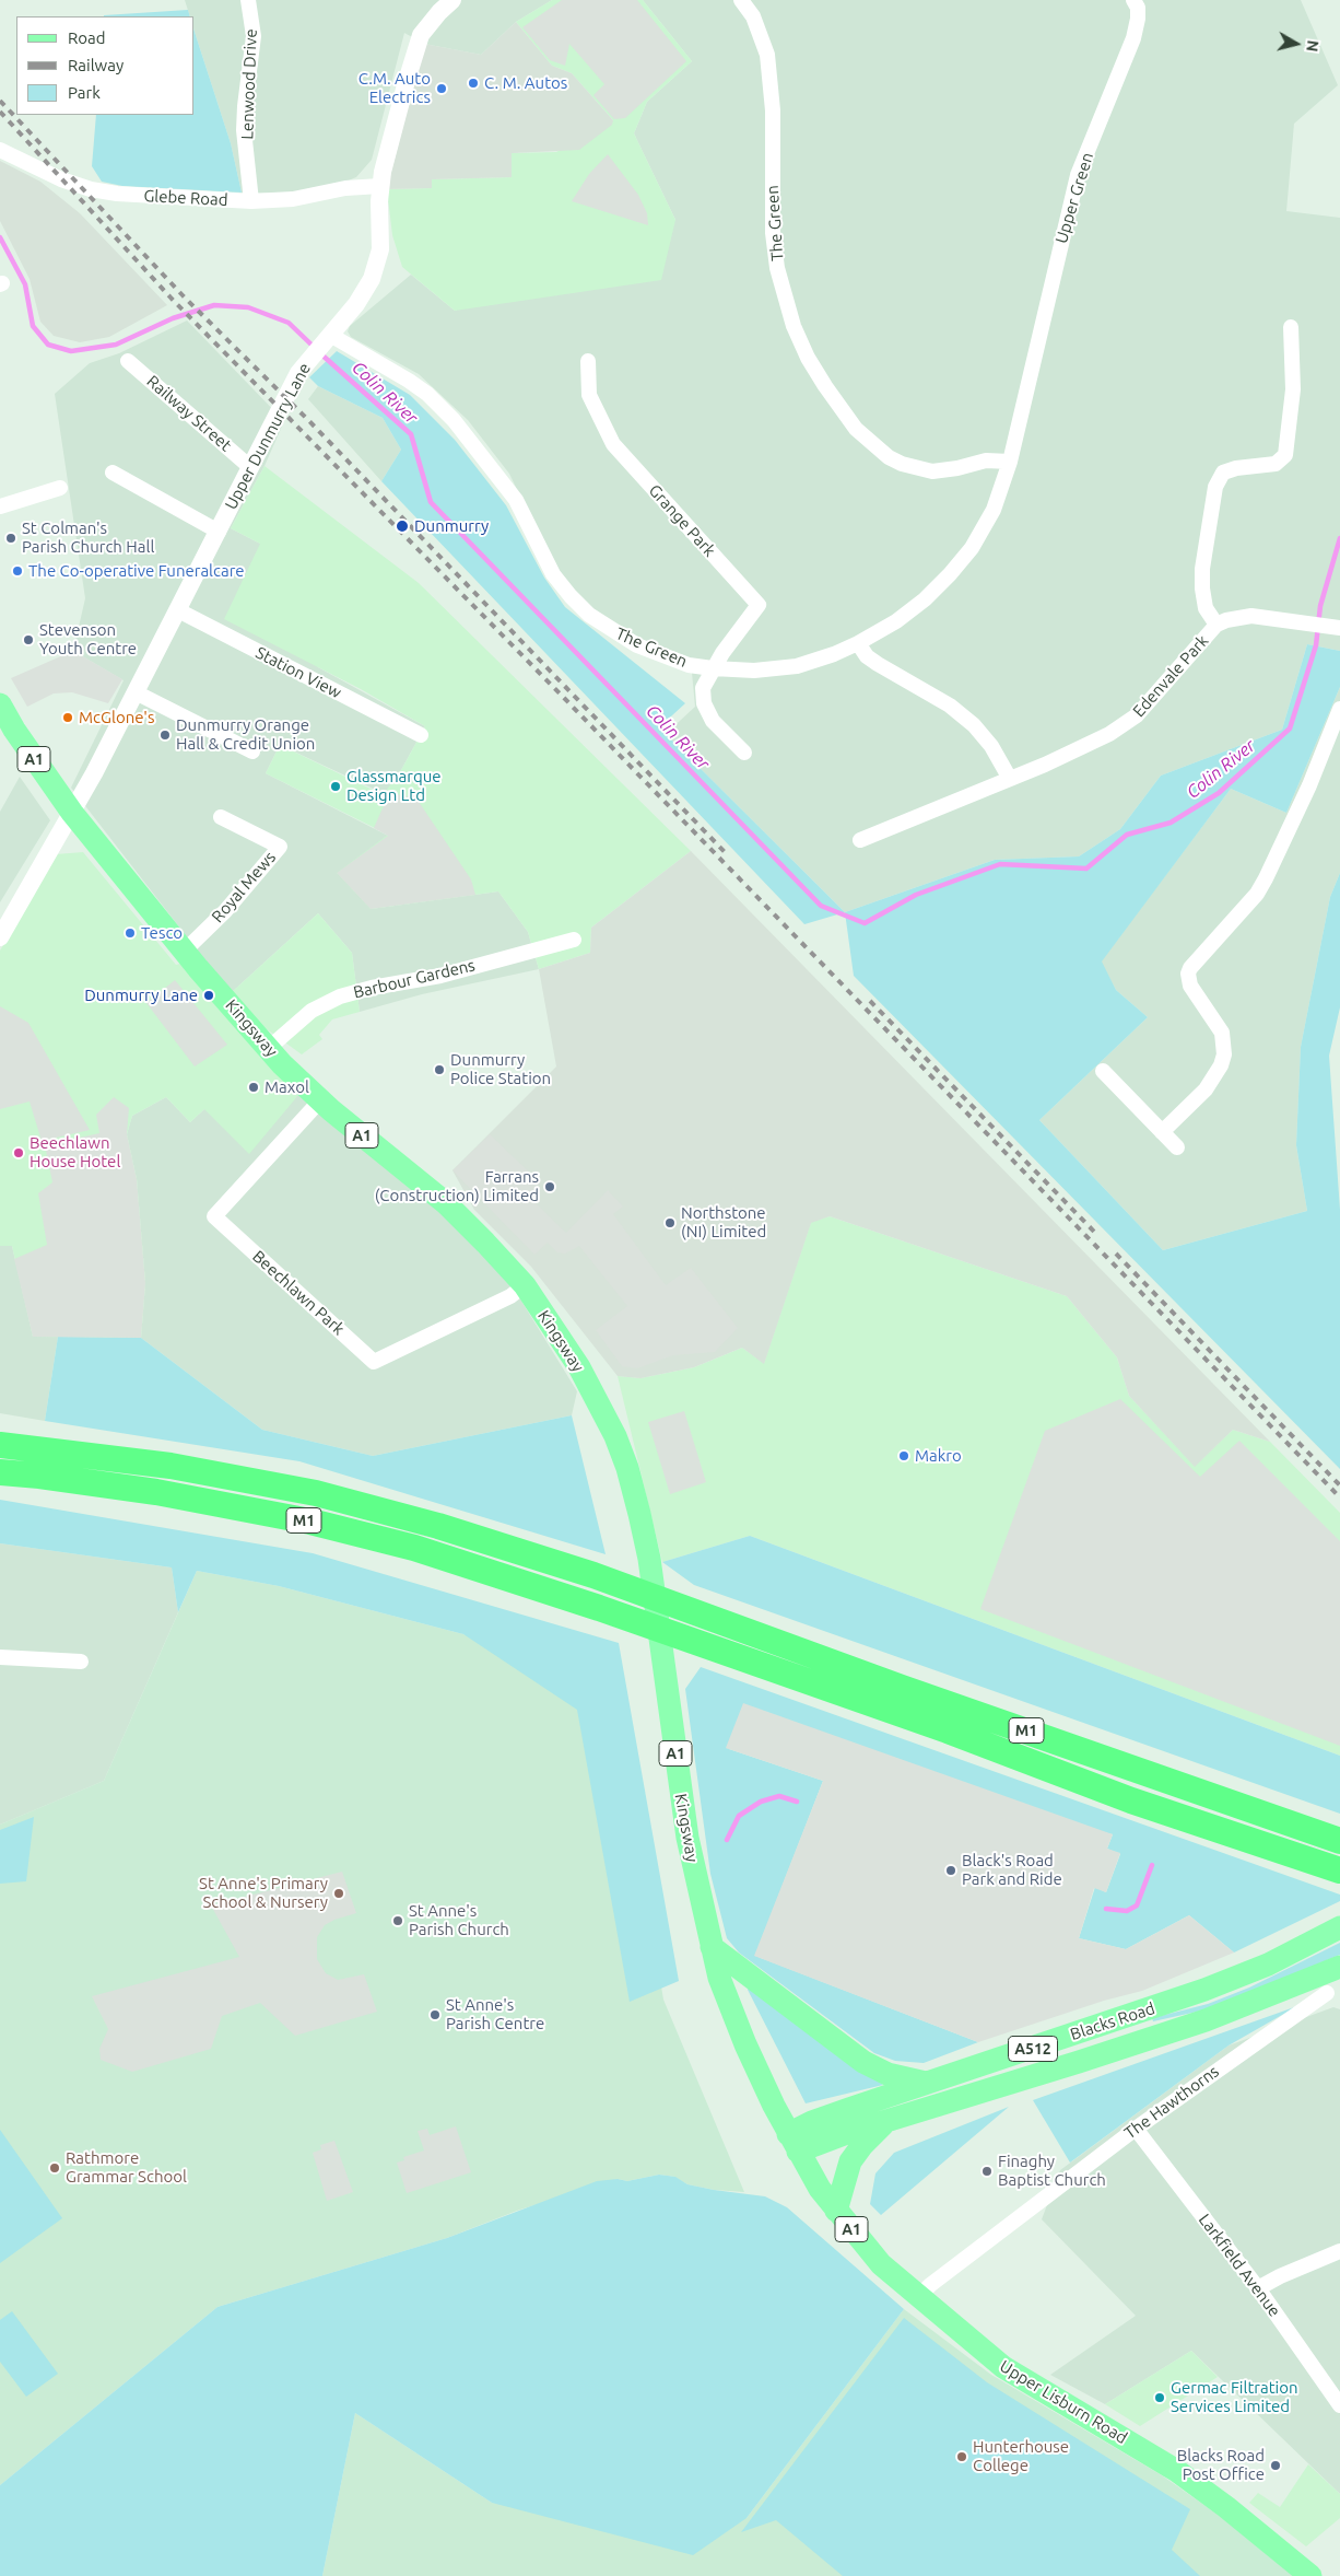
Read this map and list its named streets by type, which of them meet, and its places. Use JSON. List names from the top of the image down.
{
  "streets": {
    "highway": ["M1"],
    "main road": [
      "A1",
      "Kingsway",
      "Blacks Road",
      "A512",
      "Upper Lisburn Road"
    ],
    "street": [
      "Lenwood Drive",
      "Glebe Road",
      "Upper Green",
      "The Green",
      "Railway Street",
      "Upper Dunmurry Lane",
      "Grange Park",
      "Station View",
      "Edenvale Park",
      "Royal Mews",
      "Barbour Gardens",
      "Beechlawn Park",
      "The Hawthorns",
      "Larkfield Avenue"
    ]
  },
  "crossings": [
    ["Lenwood Drive", "Glebe Road"],
    ["Glebe Road", "Upper Dunmurry Lane"],
    ["Upper Green", "The Green"],
    ["The Green", "Upper Dunmurry Lane"],
    ["The Green", "Grange Park"],
    ["Railway Street", "Upper Dunmurry Lane"],
    ["Upper Dunmurry Lane", "Station View"],
    ["Upper Dunmurry Lane", "Kingsway"],
    ["Royal Mews", "Kingsway"],
    ["Barbour Gardens", "Kingsway"],
    ["Kingsway", "Beechlawn Park"],
    ["Kingsway", "Blacks Road"],
    ["Kingsway", "Upper Lisburn Road"],
    ["Blacks Road", "Upper Lisburn Road"],
    ["The Hawthorns", "Larkfield Avenue"],
    ["The Hawthorns", "Upper Lisburn Road"]
  ],
  "water": ["Colin River"],
  "places": [
    "C. M. Autos",
    "C.M. Auto Electrics",
    "Dunmurry",
    "St Colman's Parish Church Hall",
    "The Co-operative Funeralcare",
    "Stevenson Youth Centre",
    "McGlone's",
    "Dunmurry Orange Hall & Credit Union",
    "Glassmarque Design Ltd",
    "Tesco",
    "Dunmurry Lane",
    "Dunmurry Police Station",
    "Maxol",
    "Beechlawn House Hotel",
    "Farrans (Construction) Limited",
    "Northstone (NI) Limited",
    "Makro",
    "Black's Road Park and Ride",
    "St Anne's Primary School & Nursery",
    "St Anne's Parish Church",
    "St Anne's Parish Centre",
    "Rathmore Grammar School",
    "Finaghy Baptist Church",
    "Germac Filtration Services Limited",
    "Hunterhouse College",
    "Blacks Road Post Office"
  ],
  "legend": ["Road", "Railway", "Park"],
  "north": "right"
}
